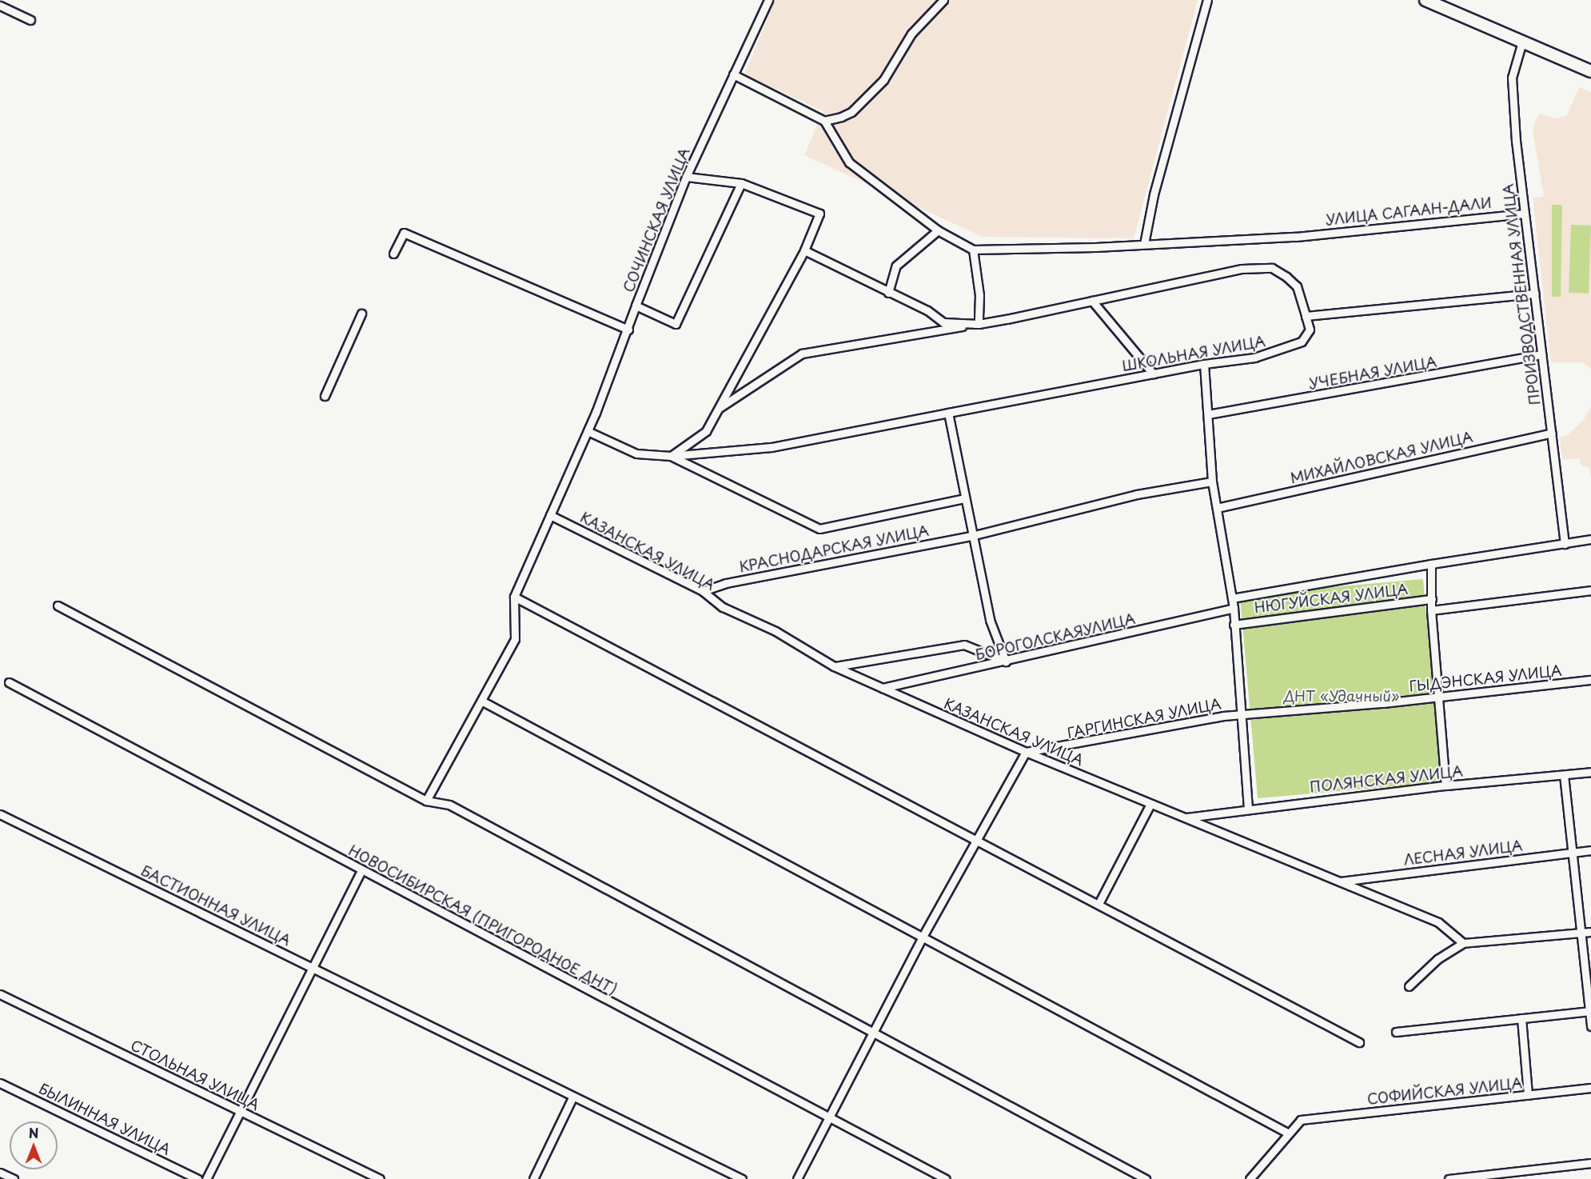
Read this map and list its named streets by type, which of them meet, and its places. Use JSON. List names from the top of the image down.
{
  "streets": {
    "street": [
      "УЛИЦА САГААН-ДАЛИ",
      "СОЧИНСКАЯ УЛИЦА",
      "ПРОИЗВОДСТВЕННАЯ УЛИЦА",
      "ШКОЛЬНАЯ УЛИЦА",
      "УЧЕБНАЯ УЛИЦА",
      "МИХАЙЛОВСКАЯ УЛИЦА",
      "КРАСНОДАРСКАЯ УЛИЦА",
      "КАЗАНСКАЯ УЛИЦА",
      "НЮГУЙСКАЯ УЛИЦА",
      "БОРОГОЛСКАЯУЛИЦА",
      "ГЫДЭНСКАЯ УЛИЦА",
      "ГАРГИНСКАЯ УЛИЦА",
      "ПОЛЯНСКАЯ УЛИЦА",
      "ЛЕСНАЯ УЛИЦА",
      "БАСТИОННАЯ УЛИЦА",
      "НОВОСИБИРСКАЯ (ПРИГОРОДНОЕ ДНТ)",
      "СТОЛЬНАЯ УЛИЦА",
      "СОФИЙСКАЯ УЛИЦА",
      "БЫЛИННАЯ УЛИЦА"
    ]
  },
  "crossings": [
    ["УЛИЦА САГААН-ДАЛИ", "ПРОИЗВОДСТВЕННАЯ УЛИЦА"],
    ["ПРОИЗВОДСТВЕННАЯ УЛИЦА", "УЧЕБНАЯ УЛИЦА"],
    ["ПРОИЗВОДСТВЕННАЯ УЛИЦА", "МИХАЙЛОВСКАЯ УЛИЦА"],
    ["КРАСНОДАРСКАЯ УЛИЦА", "КАЗАНСКАЯ УЛИЦА"],
    ["КАЗАНСКАЯ УЛИЦА", "БОРОГОЛСКАЯУЛИЦА"],
    ["КАЗАНСКАЯ УЛИЦА", "ГАРГИНСКАЯ УЛИЦА"],
    ["КАЗАНСКАЯ УЛИЦА", "ПОЛЯНСКАЯ УЛИЦА"],
    ["КАЗАНСКАЯ УЛИЦА", "ЛЕСНАЯ УЛИЦА"],
    ["ГЫДЭНСКАЯ УЛИЦА", "ГАРГИНСКАЯ УЛИЦА"]
  ],
  "parks": ["ДНТ «Удачный»"],
  "north": "top"
}
